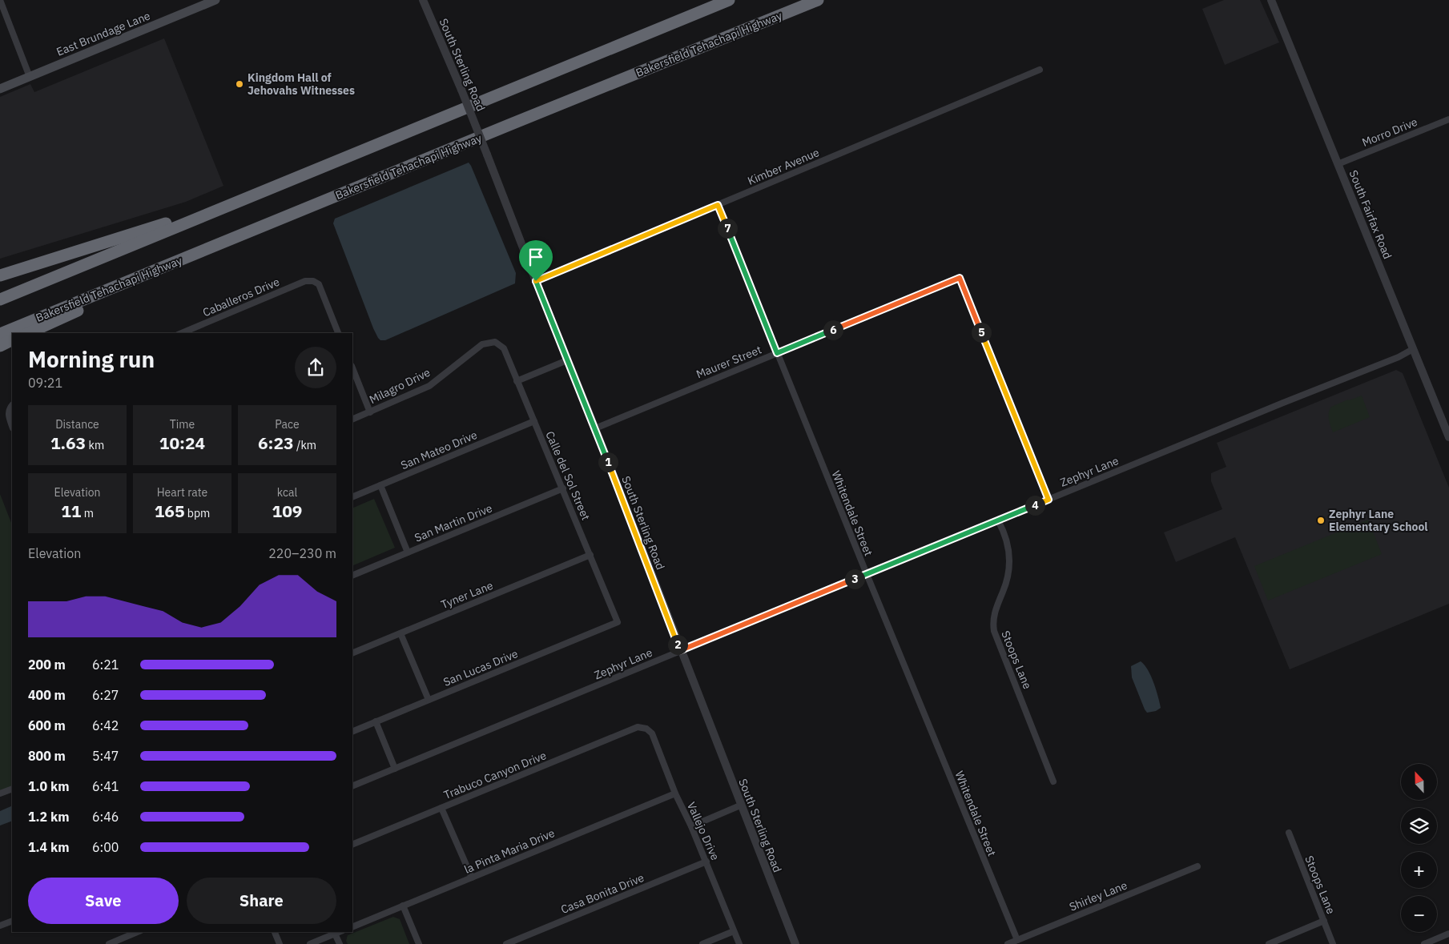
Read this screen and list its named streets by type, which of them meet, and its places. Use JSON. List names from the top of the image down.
{
  "streets": {
    "highway": ["Bakersfield Tehachapi Highway"],
    "main road": ["East Brundage Lane"],
    "street": [
      "South Sterling Road",
      "Morro Drive",
      "Kimber Avenue",
      "South Fairfax Road",
      "Caballeros Drive",
      "Maurer Street",
      "Milagro Drive",
      "San Mateo Drive",
      "Zephyr Lane",
      "Calle del Sol Street",
      "Whitendale Street",
      "San Martin Drive",
      "Tyner Lane",
      "Stoops Lane",
      "San Lucas Drive",
      "Trabuco Canyon Drive",
      "Vallejo Drive",
      "la Pinta Maria Drive",
      "Casa Bonita Drive",
      "Shirley Lane"
    ]
  },
  "crossings": [
    ["South Sterling Road", "Kimber Avenue"],
    ["South Sterling Road", "Maurer Street"],
    ["South Sterling Road", "Zephyr Lane"],
    ["Morro Drive", "South Fairfax Road"],
    ["Kimber Avenue", "Whitendale Street"],
    ["South Fairfax Road", "Zephyr Lane"],
    ["Maurer Street", "Zephyr Lane"],
    ["Maurer Street", "Whitendale Street"],
    ["Milagro Drive", "Calle del Sol Street"],
    ["San Mateo Drive", "Calle del Sol Street"],
    ["Zephyr Lane", "Whitendale Street"],
    ["Zephyr Lane", "Stoops Lane"],
    ["Calle del Sol Street", "San Martin Drive"],
    ["Calle del Sol Street", "Tyner Lane"],
    ["Calle del Sol Street", "San Lucas Drive"],
    ["Whitendale Street", "Shirley Lane"],
    ["Trabuco Canyon Drive", "Vallejo Drive"],
    ["Vallejo Drive", "la Pinta Maria Drive"],
    ["Vallejo Drive", "Casa Bonita Drive"]
  ],
  "places": ["Kingdom Hall of Jehovahs Witnesses", "Zephyr Lane Elementary School"],
  "north": "top",
  "page": {
    "pins": [
      "7",
      "6",
      "5",
      "1",
      "4",
      "3",
      "2"
    ],
    "heading": ["Morning run", "09:21"],
    "stats": [
      ["Distance", "1.63 km"],
      ["Time", "10:24"],
      ["Pace", "6:23 /km"],
      ["Elevation", "11 m"],
      ["Heart rate", "165 bpm"],
      ["kcal", "109"]
    ],
    "chart": ["Elevation", "220–230 m"],
    "list": [
      {
        "name": "200 m",
        "note": "6:21"
      },
      {
        "name": "400 m",
        "note": "6:27"
      },
      {
        "name": "600 m",
        "note": "6:42"
      },
      {
        "name": "800 m",
        "note": "5:47"
      },
      {
        "name": "1.0 km",
        "note": "6:41"
      },
      {
        "name": "1.2 km",
        "note": "6:46"
      },
      {
        "name": "1.4 km",
        "note": "6:00"
      }
    ],
    "map_buttons": ["+", "−"],
    "buttons": ["Save", "Share"]
  }
}
